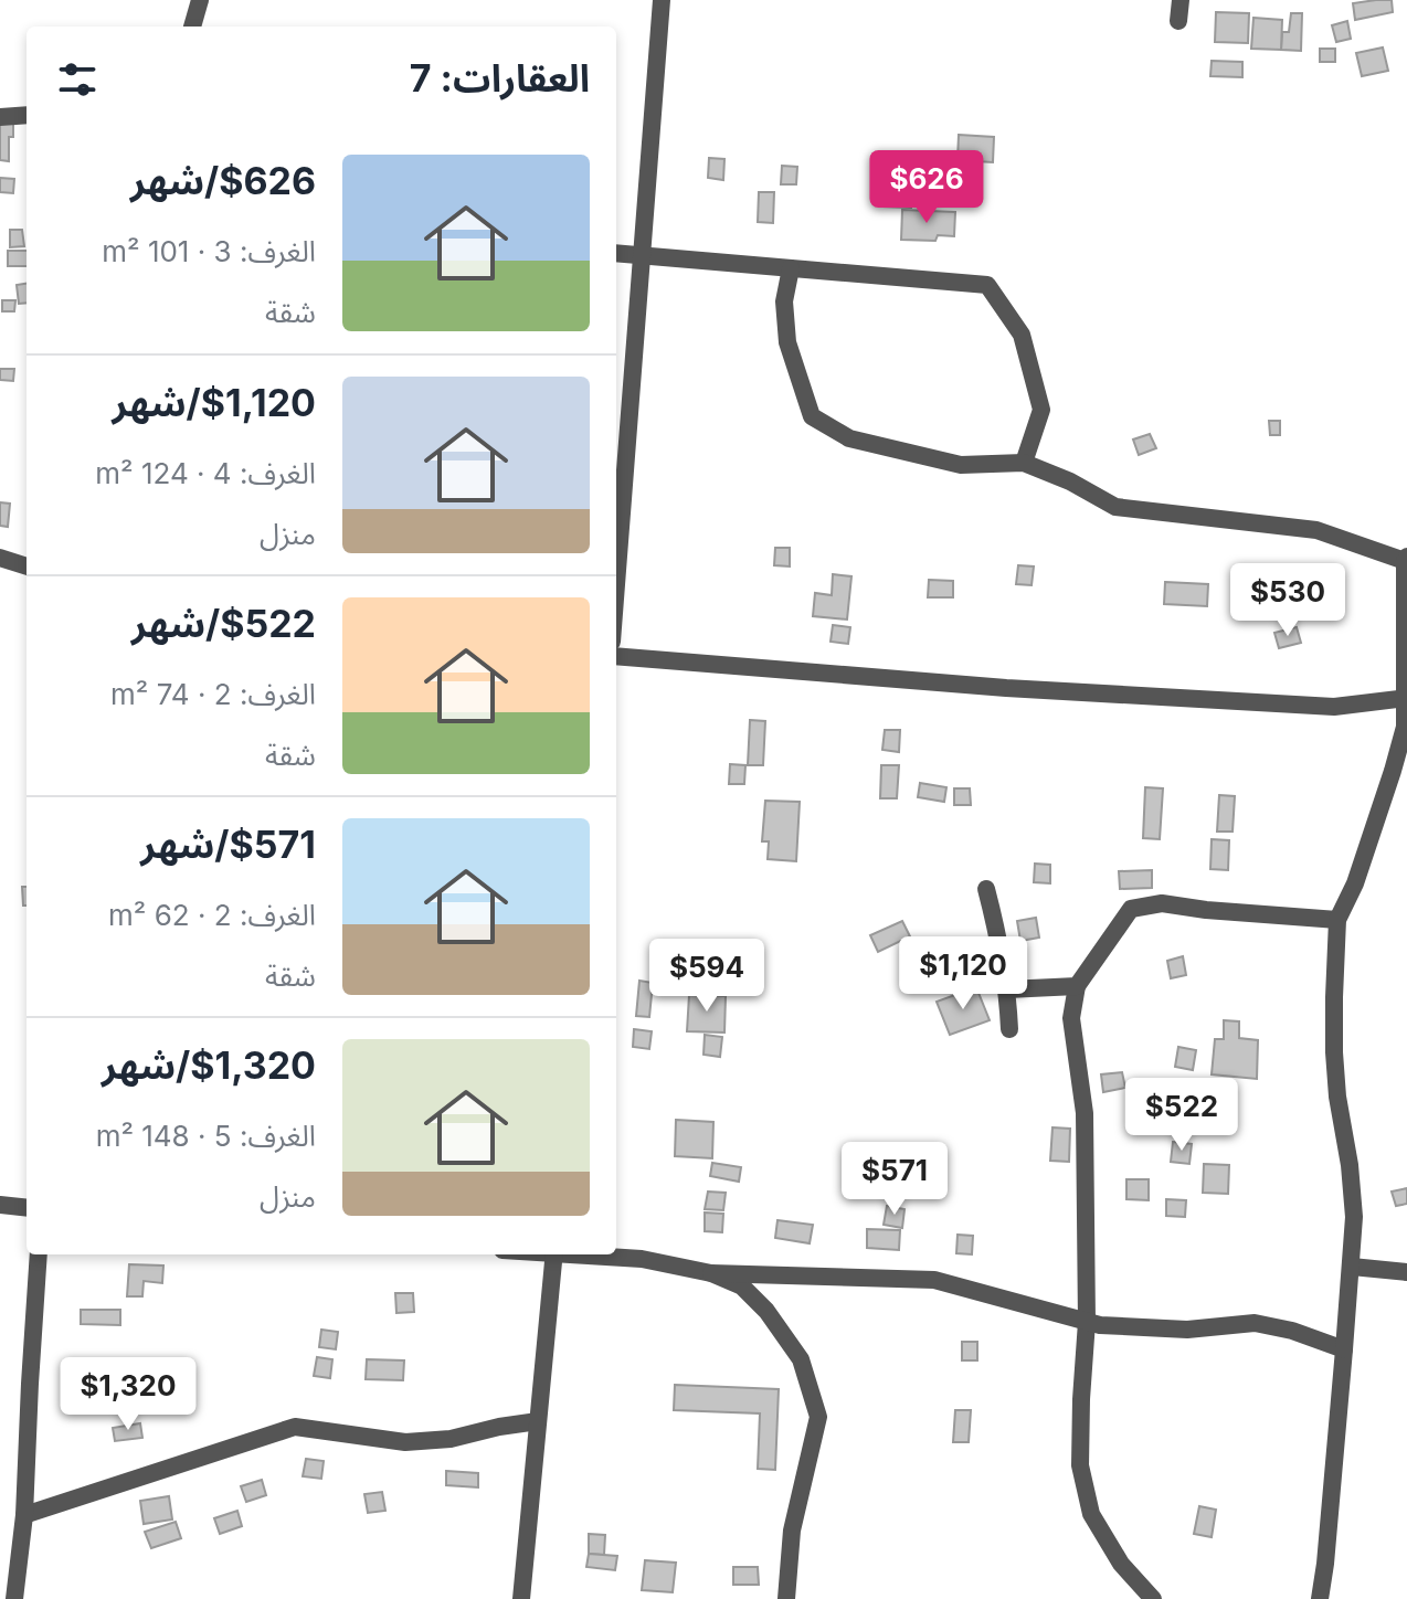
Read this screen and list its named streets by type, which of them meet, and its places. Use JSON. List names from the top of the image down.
{
  "page": {
    "heading": "العقارات: 7",
    "list": [
      {
        "name": "$626/شهر",
        "note": "الغرف: 3 · 101 m² · شقة"
      },
      {
        "name": "$1,120/شهر",
        "note": "الغرف: 4 · 124 m² · منزل"
      },
      {
        "name": "$522/شهر",
        "note": "الغرف: 2 · 74 m² · شقة"
      },
      {
        "name": "$571/شهر",
        "note": "الغرف: 2 · 62 m² · شقة"
      },
      {
        "name": "$1,320/شهر",
        "note": "الغرف: 5 · 148 m² · منزل"
      }
    ],
    "price": [
      "$626",
      "$530",
      "$1,120",
      "$594",
      "$522",
      "$571",
      "$1,320"
    ]
  }
}
